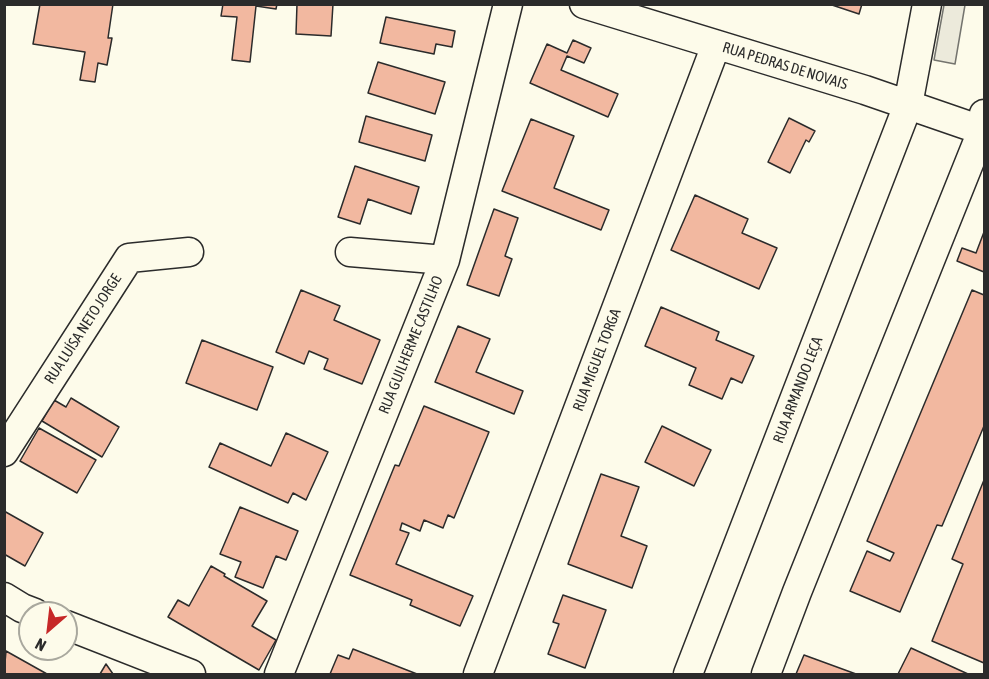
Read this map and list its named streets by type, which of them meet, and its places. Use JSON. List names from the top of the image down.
{
  "streets": {
    "street": [
      "RUA PEDRAS DE NOVAIS",
      "RUA LUÍSA NETO JORGE",
      "RUA GUILHERME CASTILHO",
      "RUA MIGUEL TORGA",
      "RUA ARMANDO LEÇA"
    ]
  },
  "crossings": [
    ["RUA PEDRAS DE NOVAIS", "RUA MIGUEL TORGA"],
    ["RUA PEDRAS DE NOVAIS", "RUA ARMANDO LEÇA"]
  ],
  "north": "bottom left"
}
